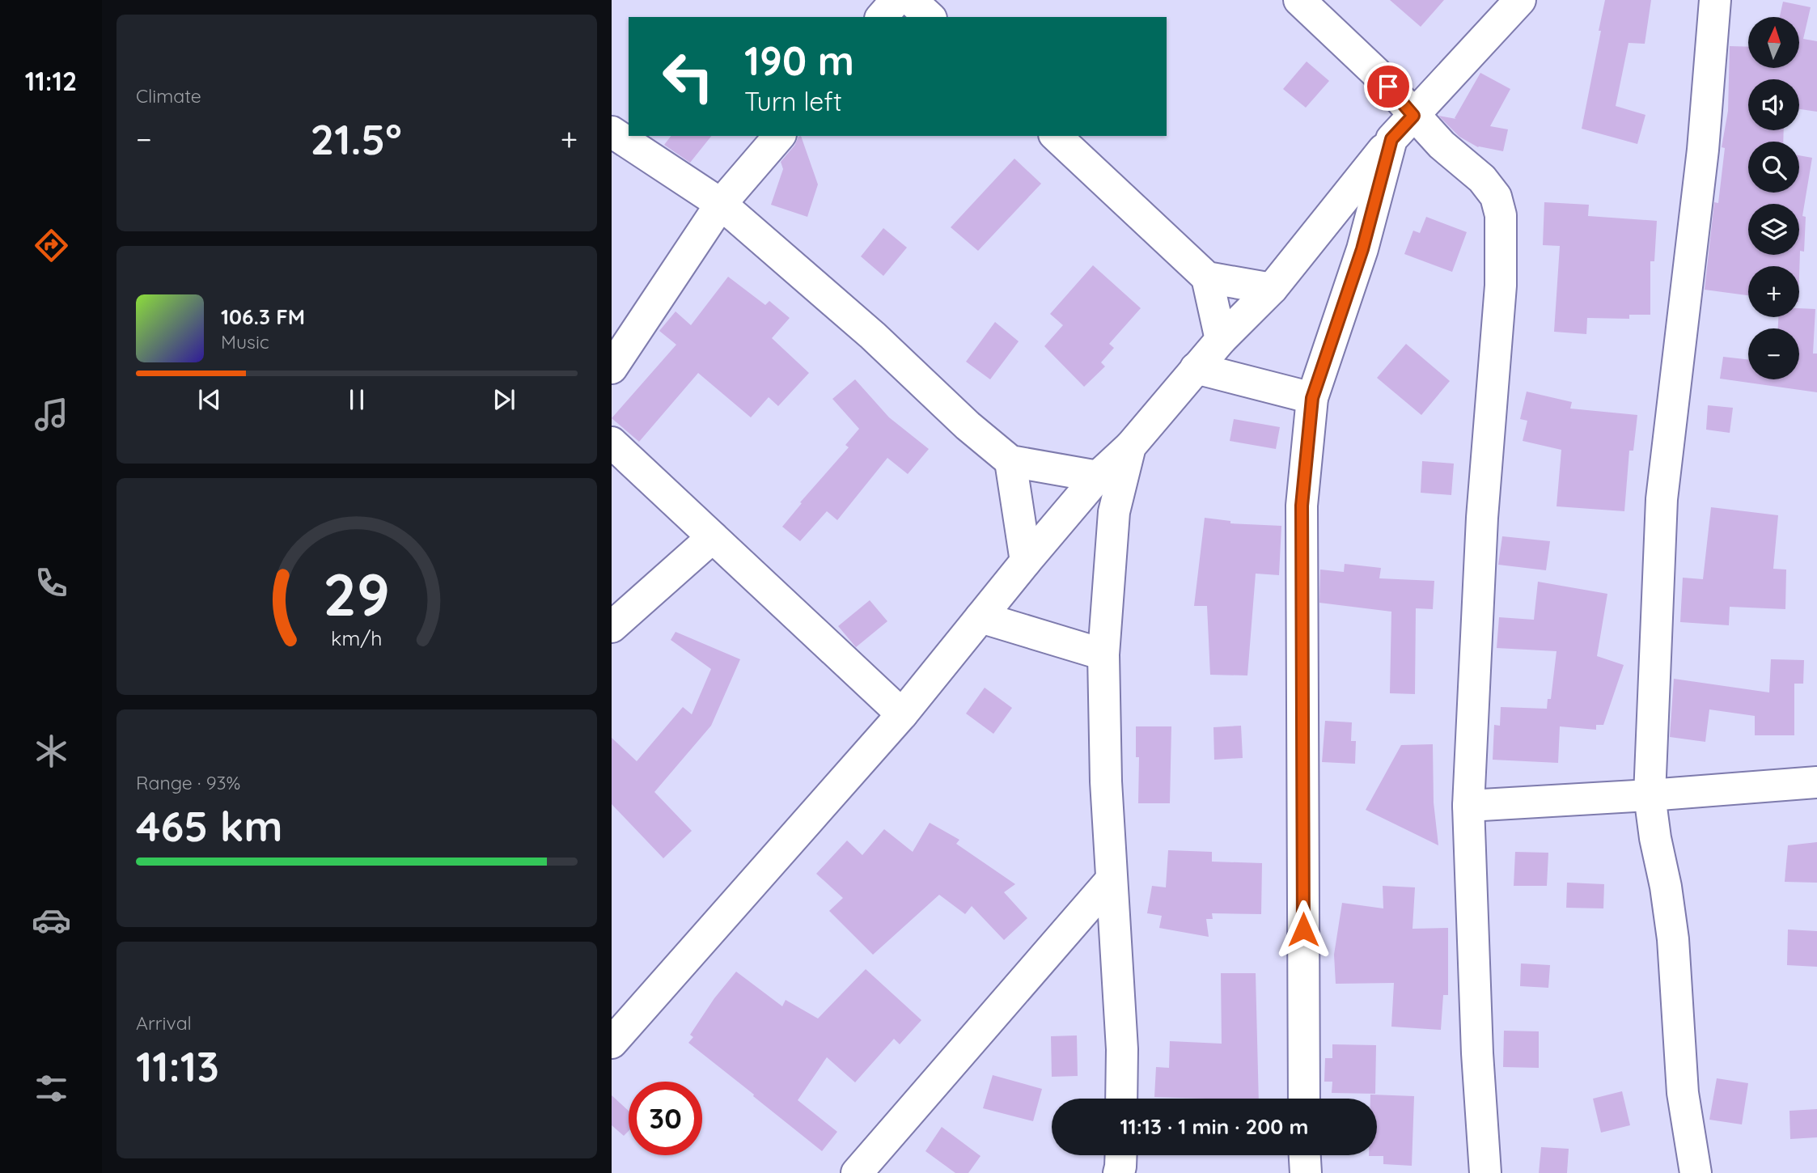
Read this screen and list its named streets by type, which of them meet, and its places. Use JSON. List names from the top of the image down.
{
  "north": "top",
  "page": {
    "tabs": "11:12",
    "tile": [
      "Climate",
      ["Range · 93%", "465 km"],
      ["Arrival", "11:13"]
    ],
    "map_buttons": ["+", "−"],
    "turn": ["190 m", "Turn left"],
    "heat": ["−", "21.5°", "+"],
    "song": ["106.3 FM", "Music"],
    "limit": "30",
    "trip": "11:13 · 1 min · 200 m",
    "gauge": ["29", "km/h"]
  }
}
